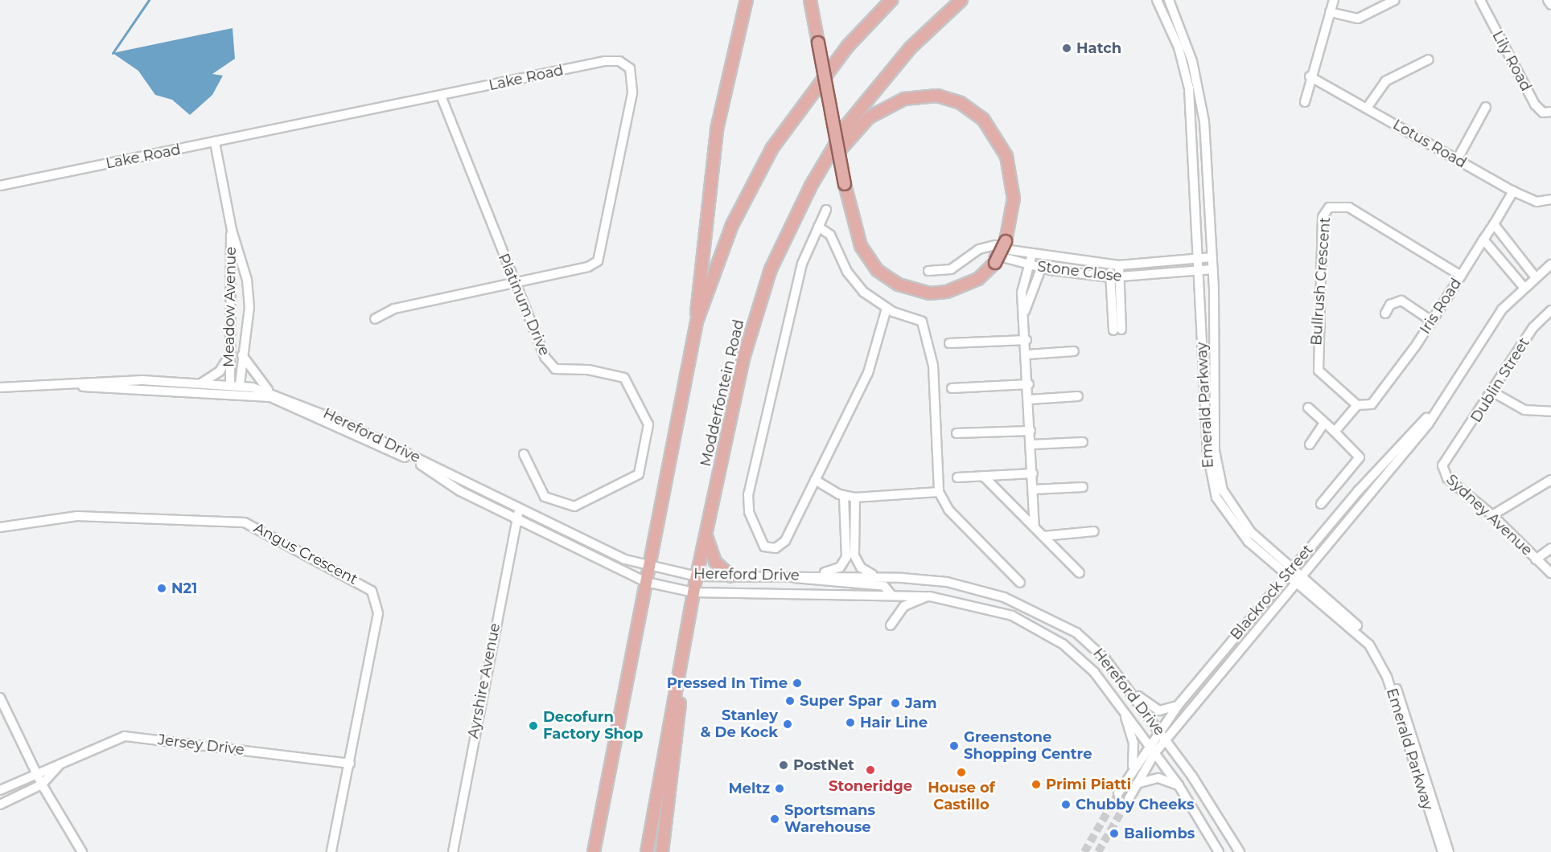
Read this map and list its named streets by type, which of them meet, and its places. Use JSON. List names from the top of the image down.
{
  "streets": {
    "main road": ["Modderfontein Road"],
    "street": [
      "Lily Road",
      "Lake Road",
      "Lotus Road",
      "Stone Close",
      "Bullrush Crescent",
      "Platinum Drive",
      "Iris Road",
      "Meadow Avenue",
      "Dublin Street",
      "Emerald Parkway",
      "Hereford Drive",
      "Sydney Avenue",
      "Angus Crescent",
      "Blackrock Street",
      "Ayrshire Avenue",
      "Jersey Drive"
    ]
  },
  "crossings": [
    ["Lake Road", "Platinum Drive"],
    ["Lake Road", "Meadow Avenue"],
    ["Lotus Road", "Iris Road"],
    ["Stone Close", "Emerald Parkway"],
    ["Bullrush Crescent", "Iris Road"],
    ["Meadow Avenue", "Hereford Drive"],
    ["Dublin Street", "Sydney Avenue"],
    ["Modderfontein Road", "Hereford Drive"],
    ["Emerald Parkway", "Blackrock Street"],
    ["Hereford Drive", "Blackrock Street"],
    ["Hereford Drive", "Ayrshire Avenue"],
    ["Angus Crescent", "Jersey Drive"]
  ],
  "places": [
    "Hatch",
    "N21",
    "Pressed In Time",
    "Super Spar",
    "Jam",
    "Hair Line",
    "Stanley & De Kock",
    "Decofurn Factory Shop",
    "Greenstone Shopping Centre",
    "PostNet",
    "Stoneridge",
    "House of Castillo",
    "Primi Piatti",
    "Meltz",
    "Chubby Cheeks",
    "Sportsmans Warehouse",
    "Baliombs"
  ]
}
